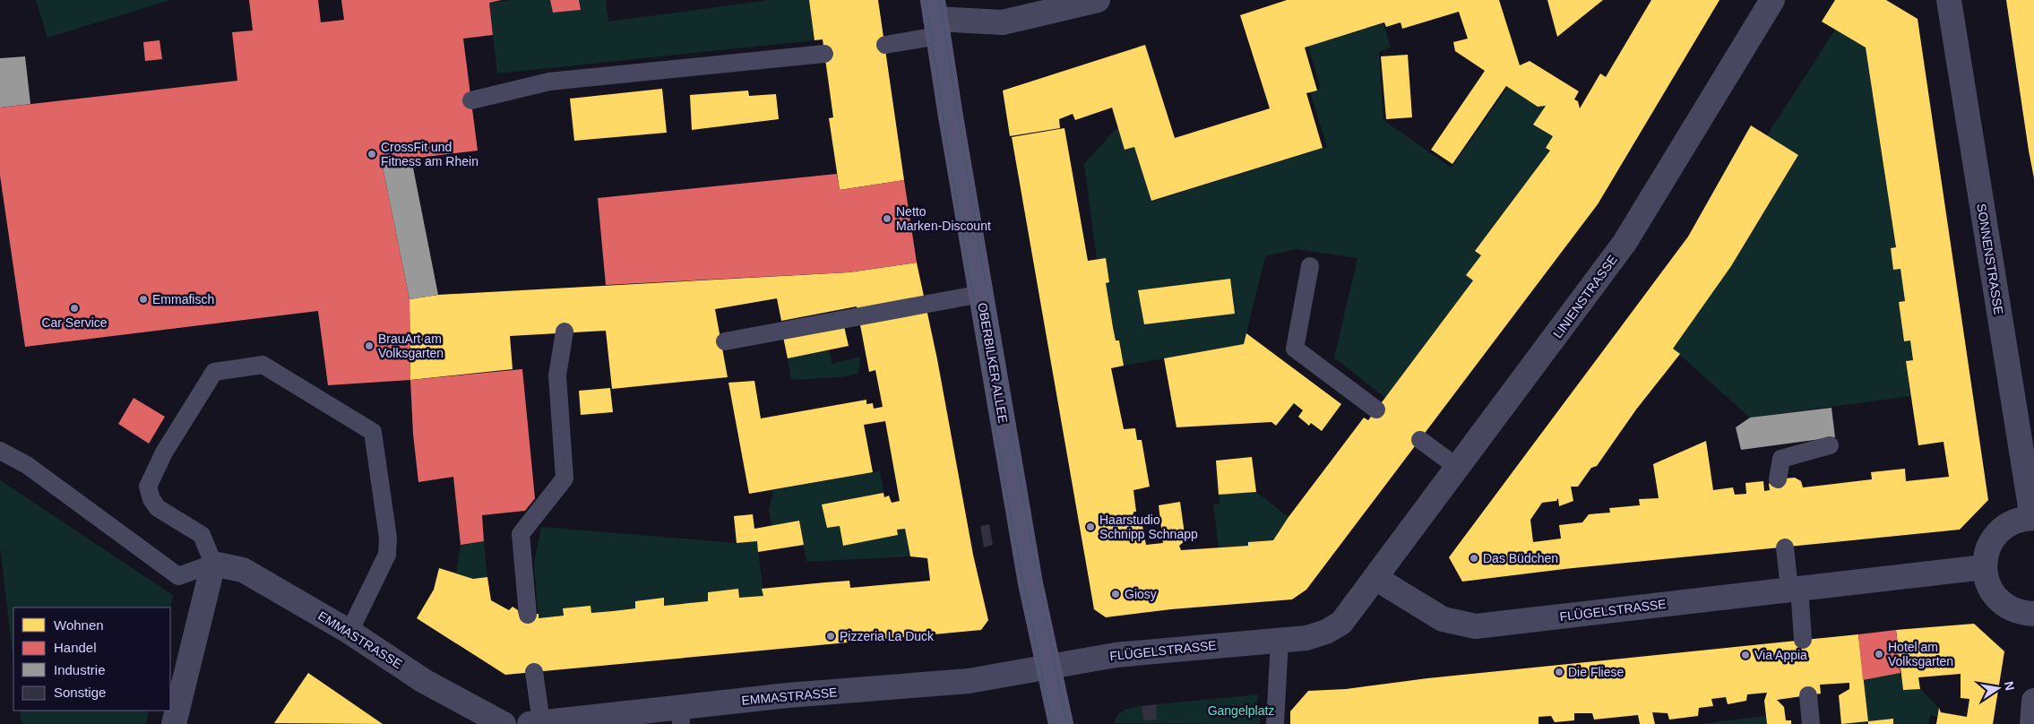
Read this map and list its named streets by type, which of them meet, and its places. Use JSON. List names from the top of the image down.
{
  "streets": {
    "main road": ["OBERBILKER ALLEE"],
    "street": [
      "SONNENSTRASSE",
      "LINIENSTRASSE",
      "FLÜGELSTRASSE",
      "EMMASTRASSE"
    ]
  },
  "crossings": [
    ["SONNENSTRASSE", "FLÜGELSTRASSE"],
    ["LINIENSTRASSE", "FLÜGELSTRASSE"],
    ["OBERBILKER ALLEE", "FLÜGELSTRASSE"],
    ["OBERBILKER ALLEE", "EMMASTRASSE"],
    ["FLÜGELSTRASSE", "EMMASTRASSE"]
  ],
  "parks": ["Gangelplatz"],
  "places": [
    "CrossFit und Fitness am Rhein",
    "Netto Marken-Discount",
    "Emmafisch",
    "Car Service",
    "BrauArt am Volksgarten",
    "Haarstudio Schnipp Schnapp",
    "Das Büdchen",
    "Giosy",
    "Pizzeria La Duck",
    "Hotel am Volksgarten",
    "Via Appia",
    "Die Fliese"
  ],
  "legend": [
    "Wohnen",
    "Handel",
    "Industrie",
    "Sonstige"
  ],
  "north": "right"
}
